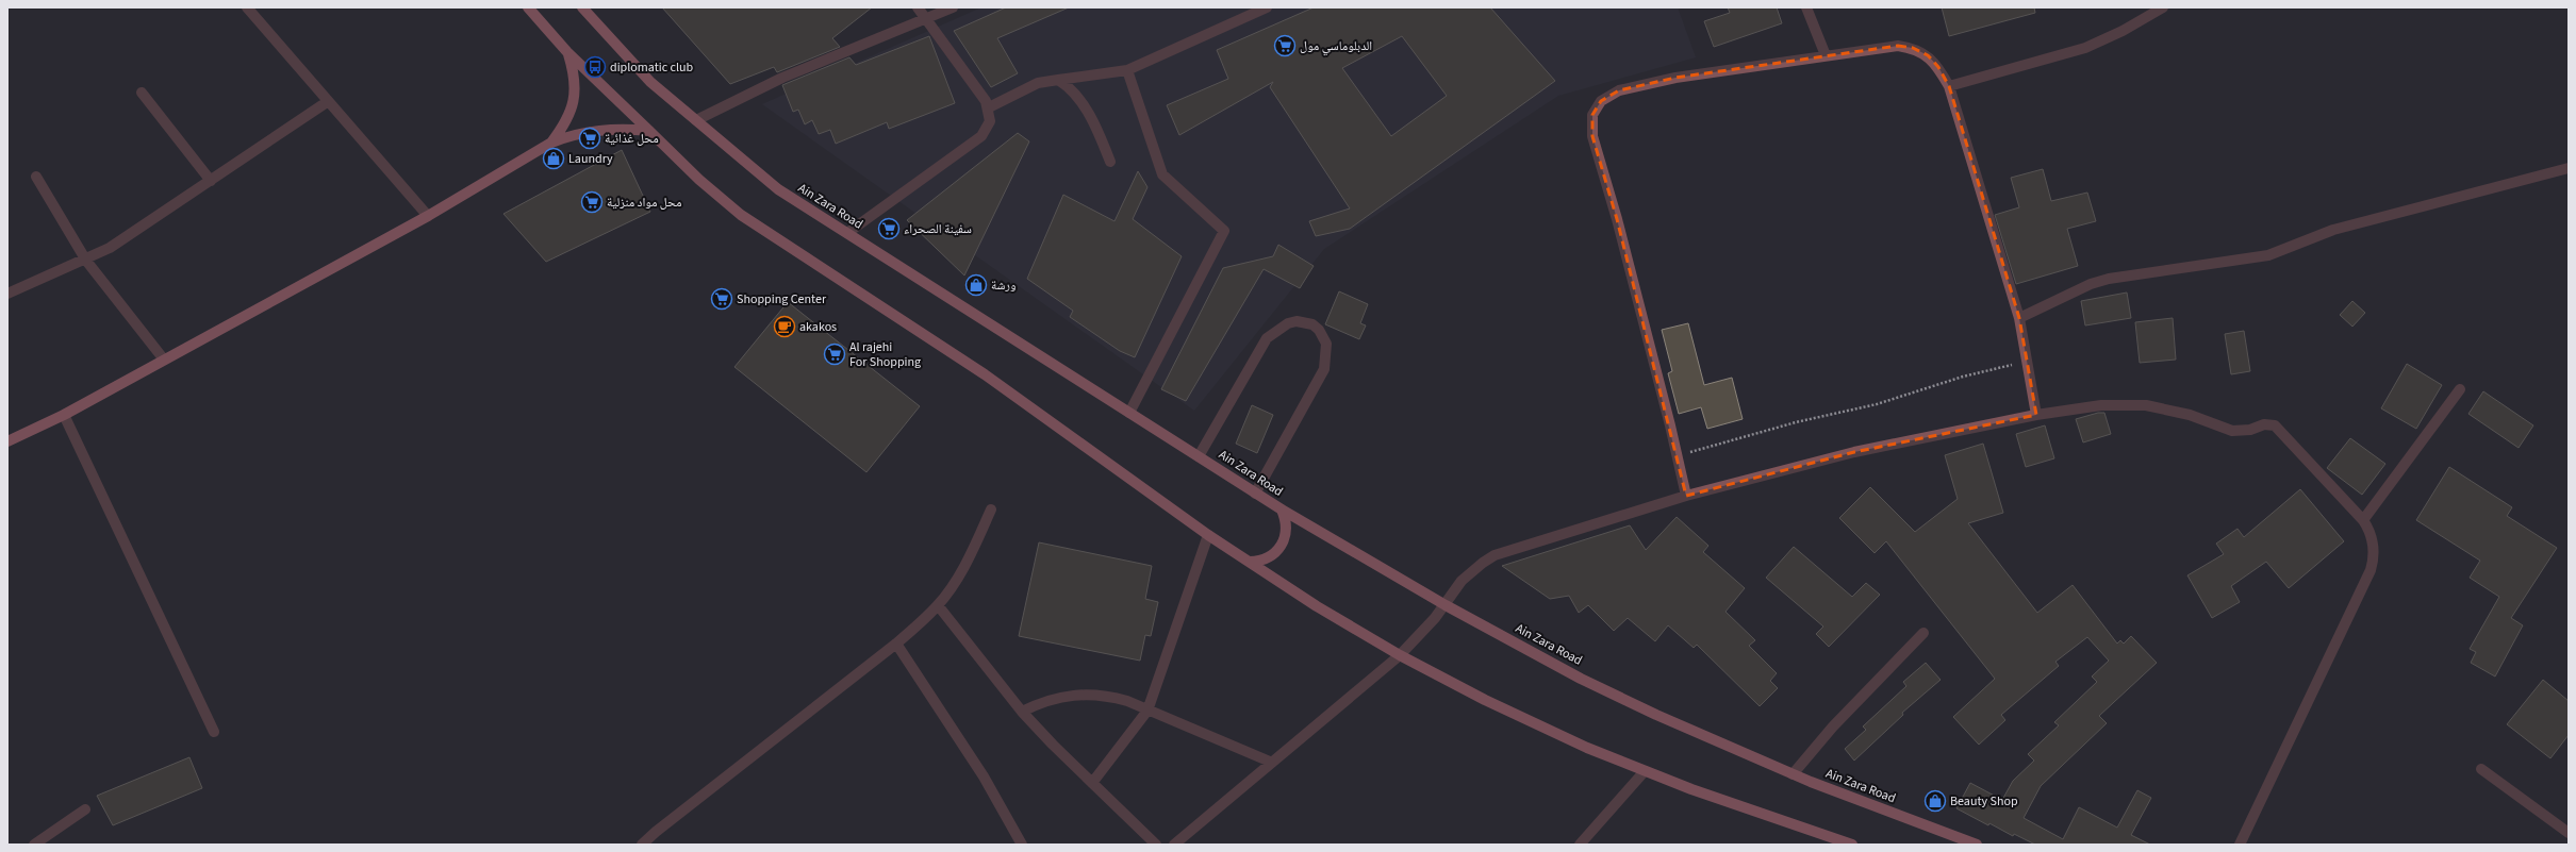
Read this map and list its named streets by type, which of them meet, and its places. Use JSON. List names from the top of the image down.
{
  "streets": {
    "main road": ["Ain Zara Road"]
  },
  "places": {
    "supermarket": [
      "الدبلوماسي مول",
      "محل غذائية",
      "محل مواد منزلية",
      "سفينة الصحراء",
      "Shopping Center",
      "Al rajehi For Shopping"
    ],
    "bus stop": ["diplomatic club"],
    "shop": ["Laundry", "ورشة", "Beauty Shop"],
    "cafe": ["akakos"]
  }
}
